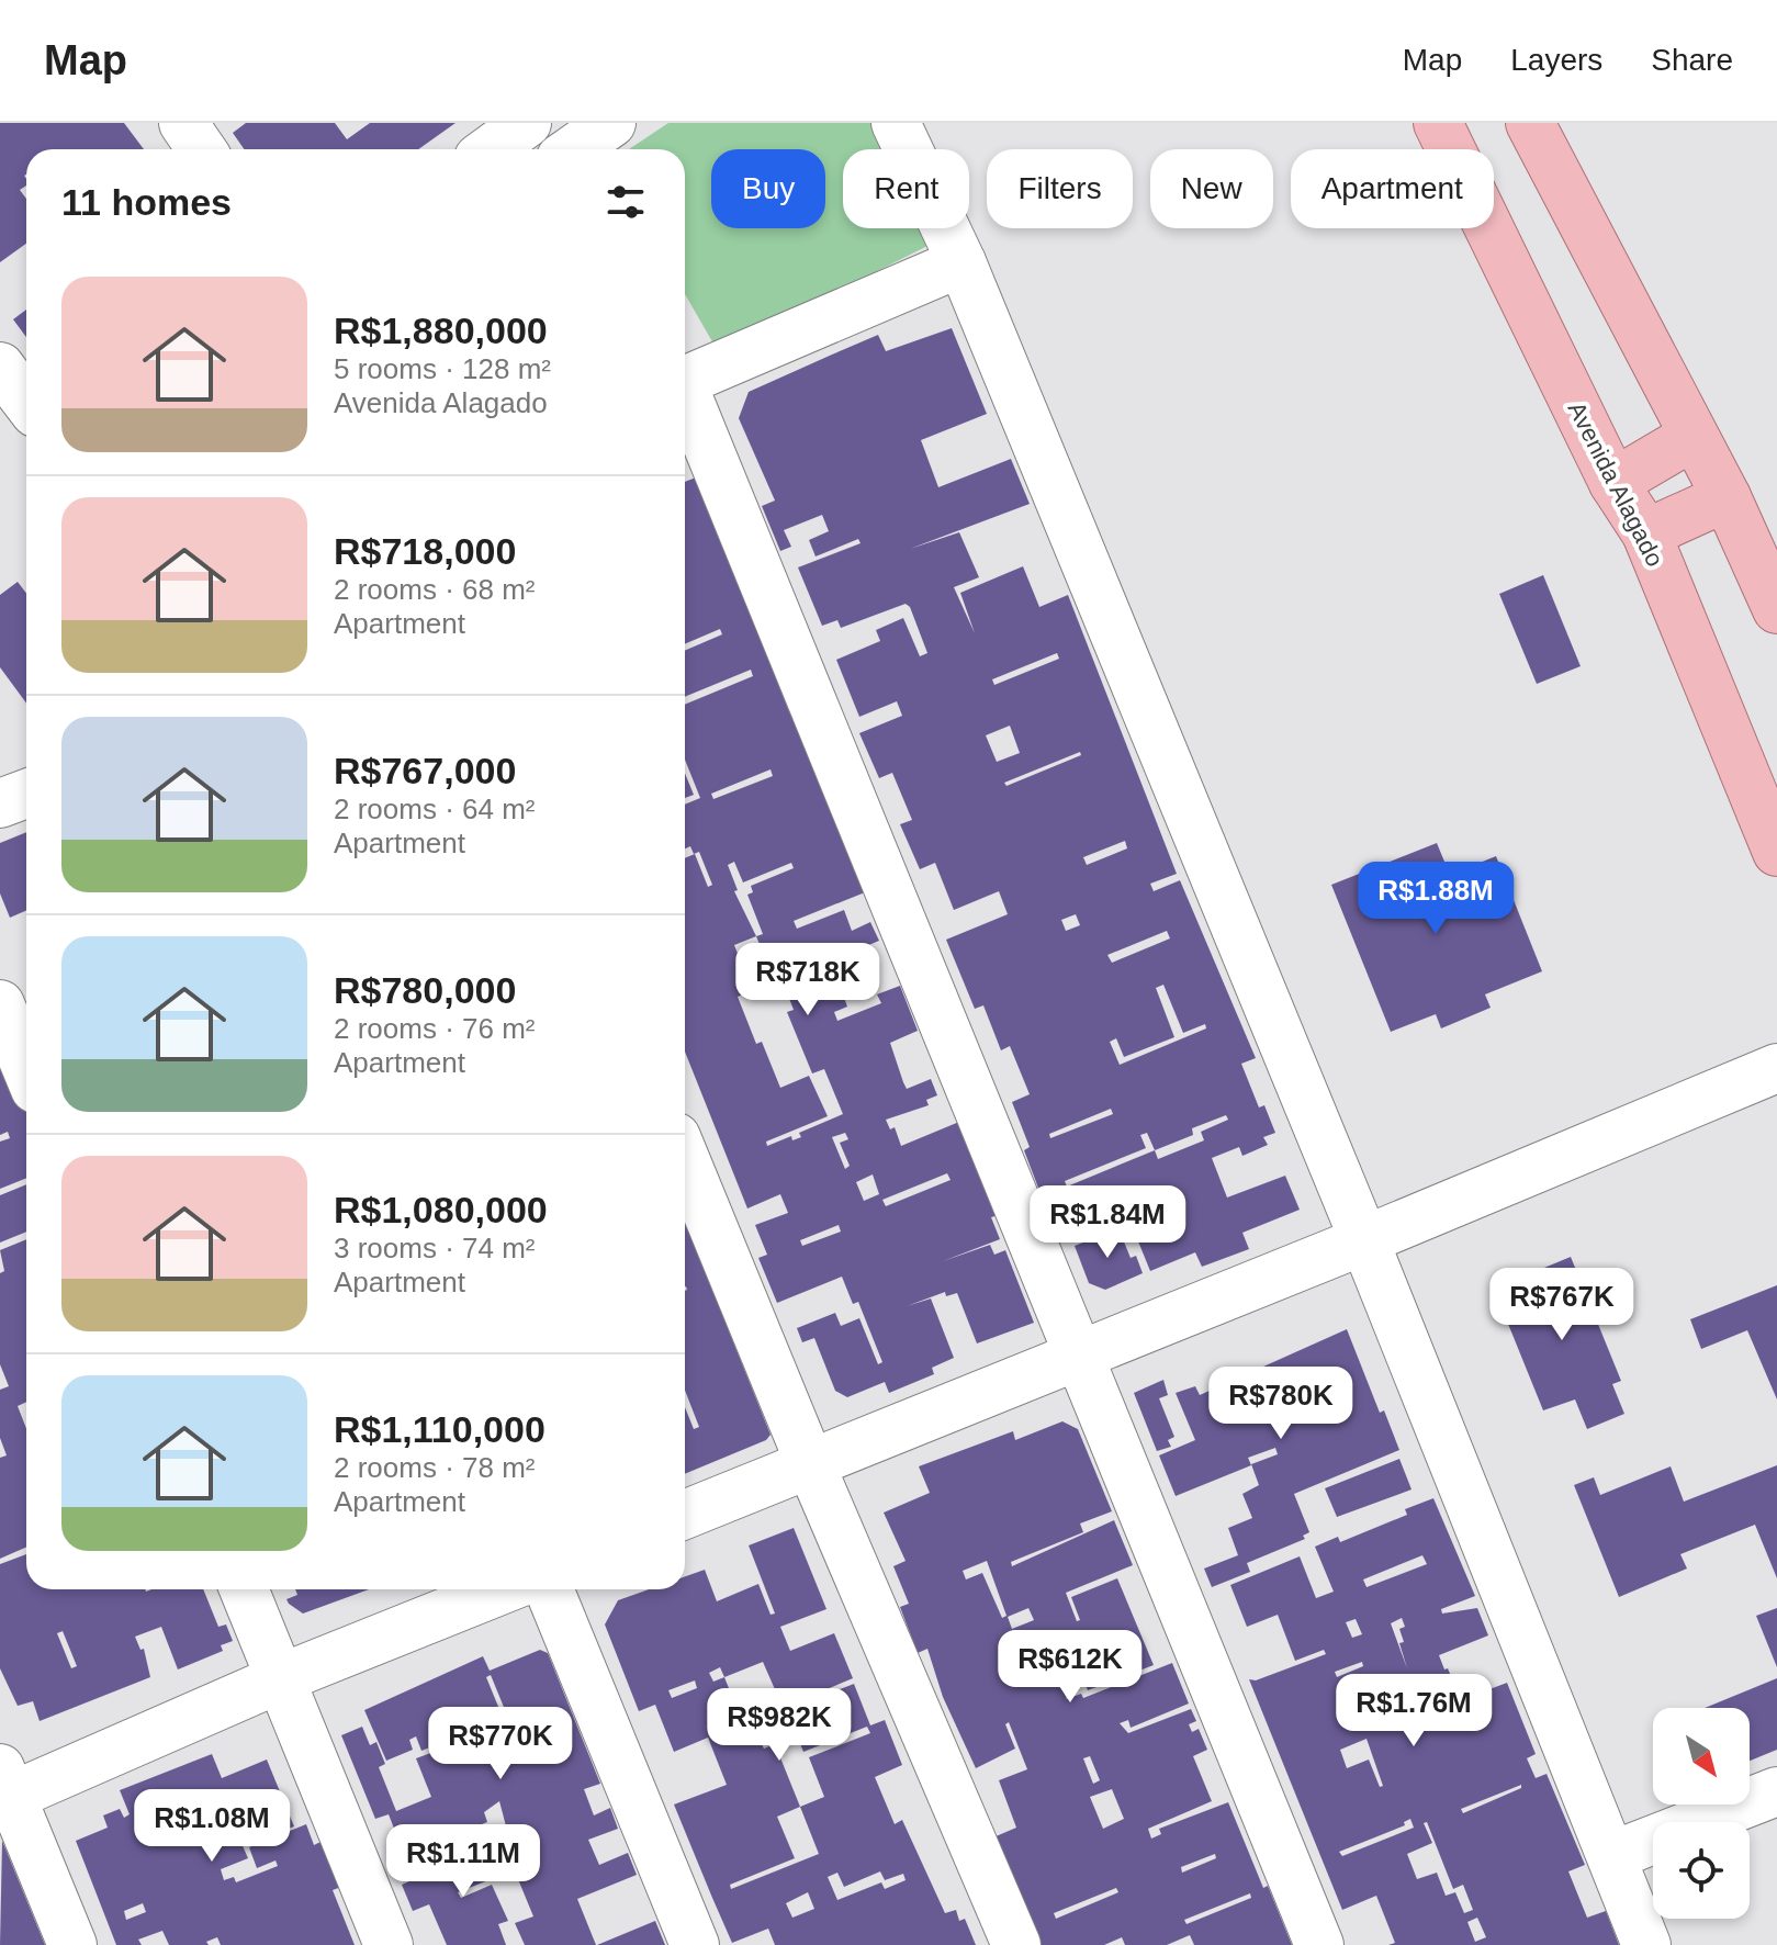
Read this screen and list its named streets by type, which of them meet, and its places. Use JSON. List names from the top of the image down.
{
  "streets": {
    "main road": ["Avenida Alagado"]
  },
  "north": "bottom right",
  "page": {
    "header": "Map",
    "nav": ["Map", "Layers", "Share"],
    "chip": [
      "Buy",
      "Rent",
      "Filters",
      "New",
      "Apartment"
    ],
    "heading": "11 homes",
    "list": [
      {
        "name": "R$1,880,000",
        "note": "5 rooms · 128 m² · Avenida Alagado"
      },
      {
        "name": "R$718,000",
        "note": "2 rooms · 68 m² · Apartment"
      },
      {
        "name": "R$767,000",
        "note": "2 rooms · 64 m² · Apartment"
      },
      {
        "name": "R$780,000",
        "note": "2 rooms · 76 m² · Apartment"
      },
      {
        "name": "R$1,080,000",
        "note": "3 rooms · 74 m² · Apartment"
      },
      {
        "name": "R$1,110,000",
        "note": "2 rooms · 78 m² · Apartment"
      }
    ],
    "price": [
      "R$1.88M",
      "R$718K",
      "R$1.84M",
      "R$767K",
      "R$780K",
      "R$612K",
      "R$1.76M",
      "R$982K",
      "R$770K",
      "R$1.08M",
      "R$1.11M"
    ]
  }
}
